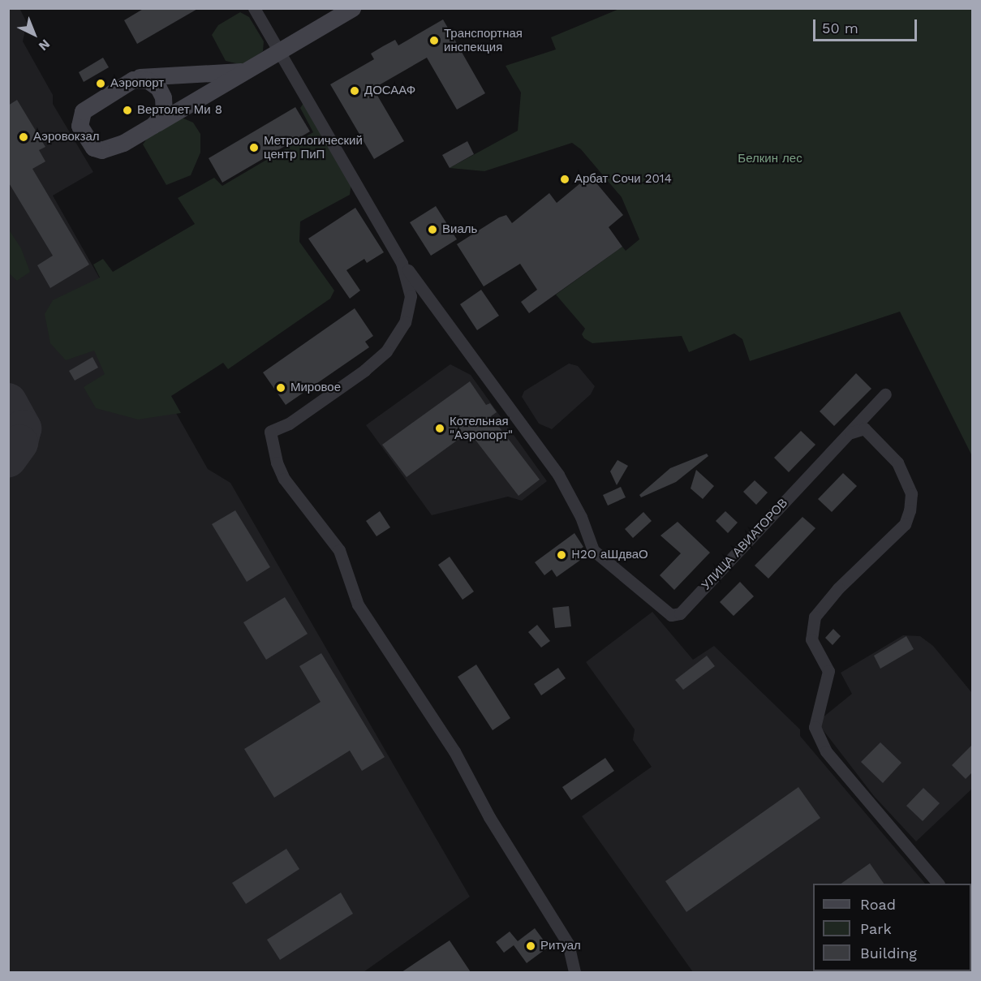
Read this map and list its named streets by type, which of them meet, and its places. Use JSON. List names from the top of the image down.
{
  "streets": {
    "street": ["УЛИЦА АВИАТОРОВ"]
  },
  "parks": ["Белкин лес"],
  "places": [
    "Транспортная инспекция",
    "Аэропорт",
    "ДОСААФ",
    "Вертолет Ми 8",
    "Аэровокзал",
    "Метрологический центр ПиП",
    "Арбат Сочи 2014",
    "Виаль",
    "Мировое",
    "Котельная \"Аэропорт\"",
    "H2O аШдваО",
    "Ритуал"
  ],
  "legend": ["Road", "Park", "Building"],
  "scale_bar": "50 m",
  "north": "bottom right"
}
